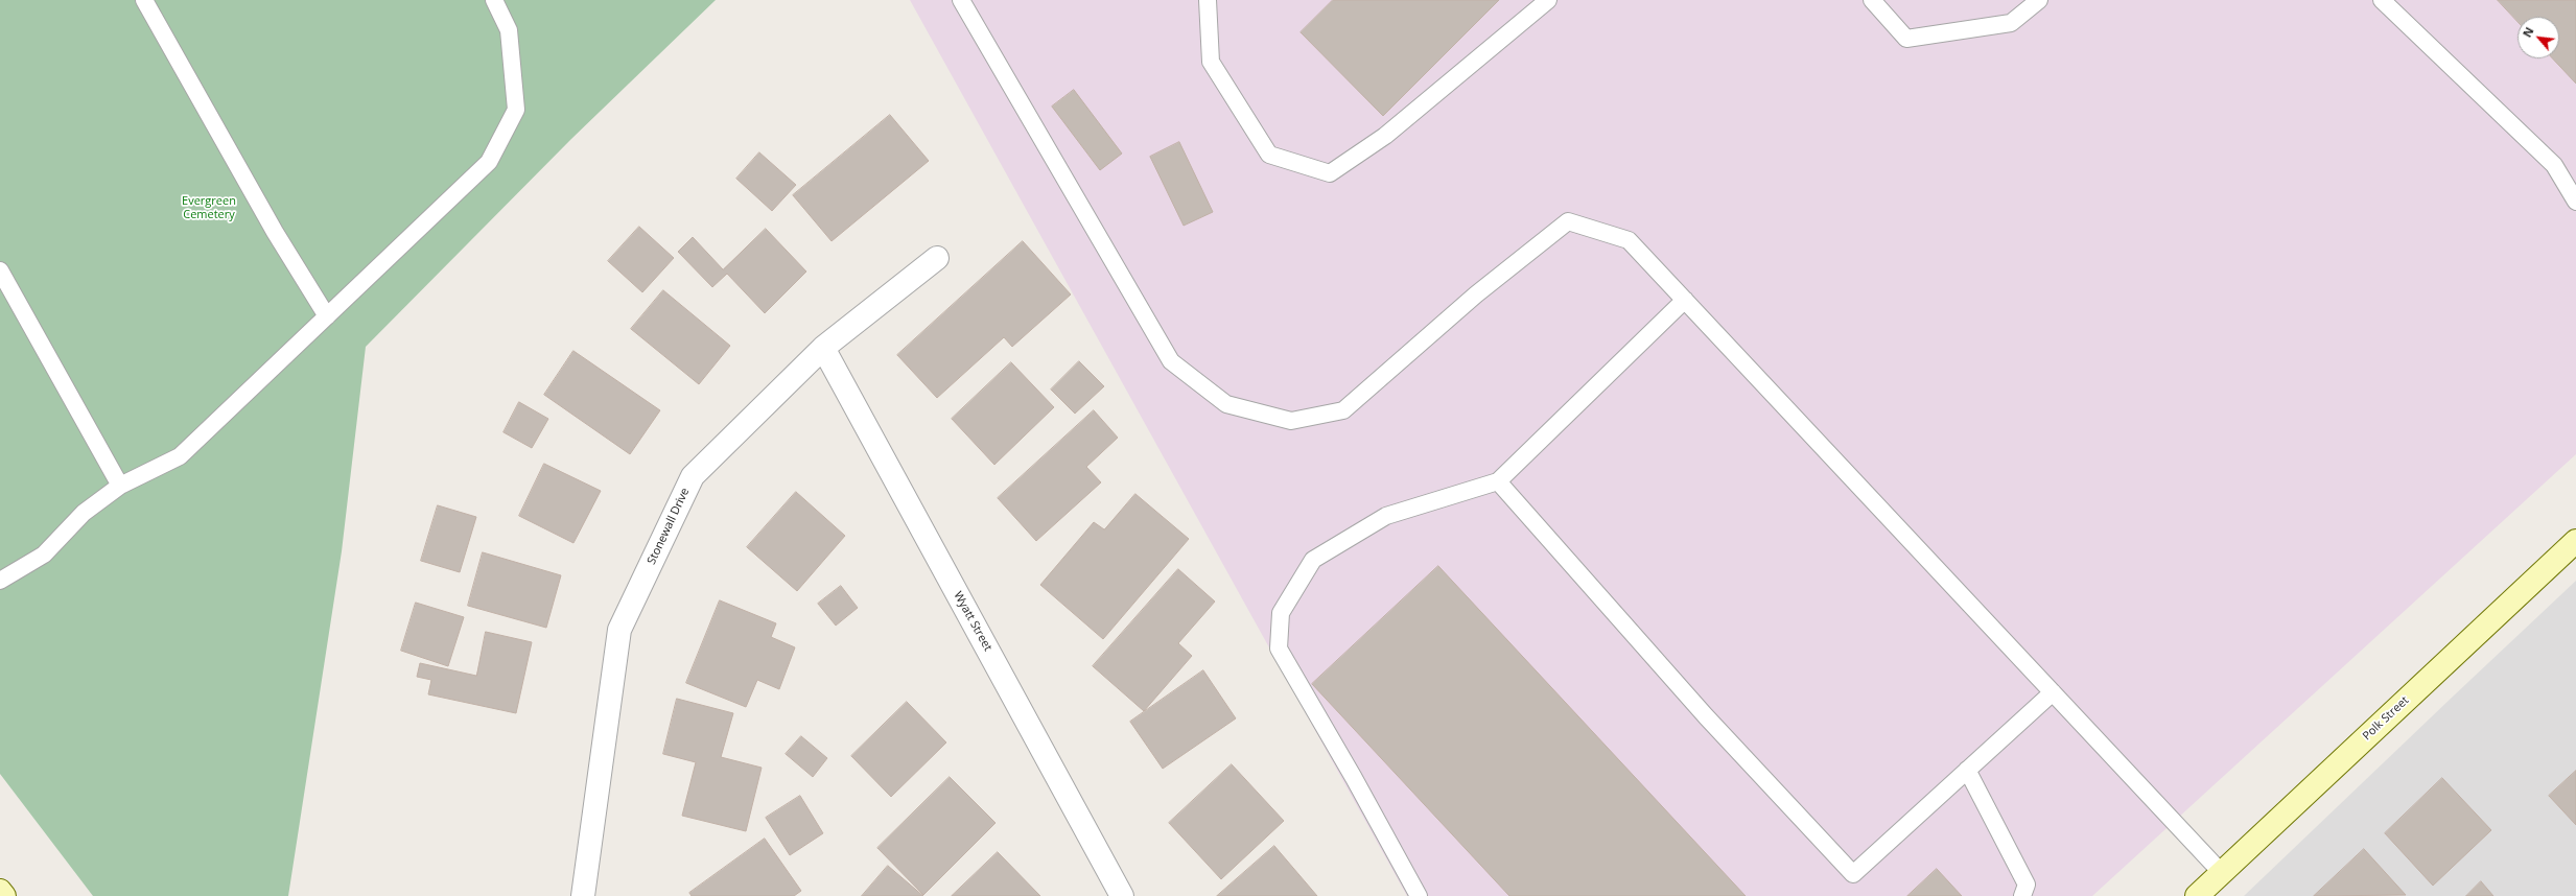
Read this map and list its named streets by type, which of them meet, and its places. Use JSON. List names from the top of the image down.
{
  "streets": {
    "main road": ["Polk Street"],
    "street": ["Stonewall Drive", "Wyatt Street"]
  },
  "crossings": [
    ["Stonewall Drive", "Wyatt Street"]
  ],
  "parks": ["Evergreen Cemetery"],
  "north": "top left"
}
